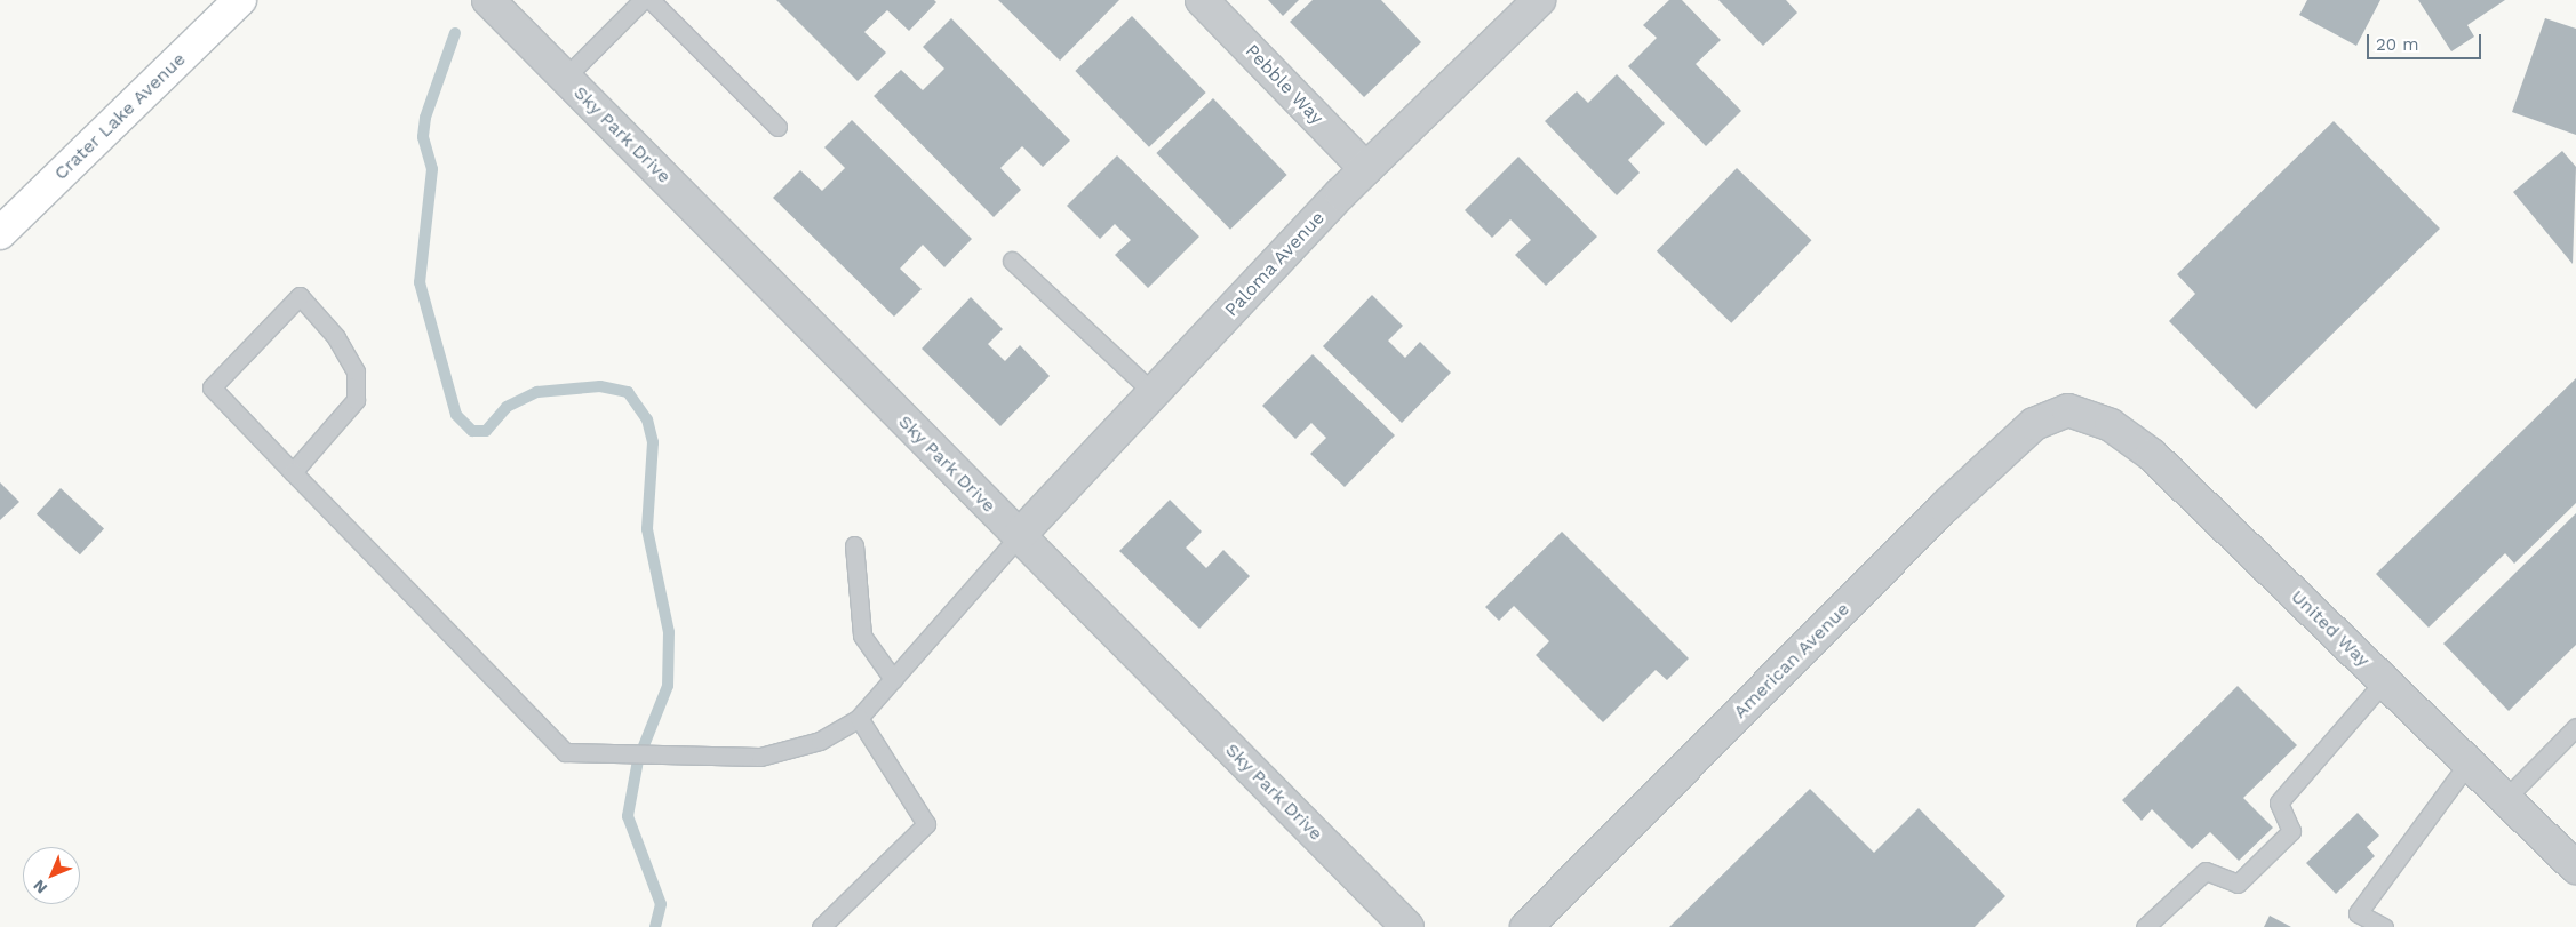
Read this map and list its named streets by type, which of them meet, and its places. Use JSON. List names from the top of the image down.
{
  "streets": {
    "main road": ["Crater Lake Avenue"],
    "street": [
      "Pebble Way",
      "Sky Park Drive",
      "Paloma Avenue",
      "United Way",
      "American Avenue"
    ]
  },
  "crossings": [
    ["Pebble Way", "Paloma Avenue"],
    ["Sky Park Drive", "Paloma Avenue"],
    ["United Way", "American Avenue"]
  ],
  "scale_bar": "20 m",
  "north": "bottom left"
}
